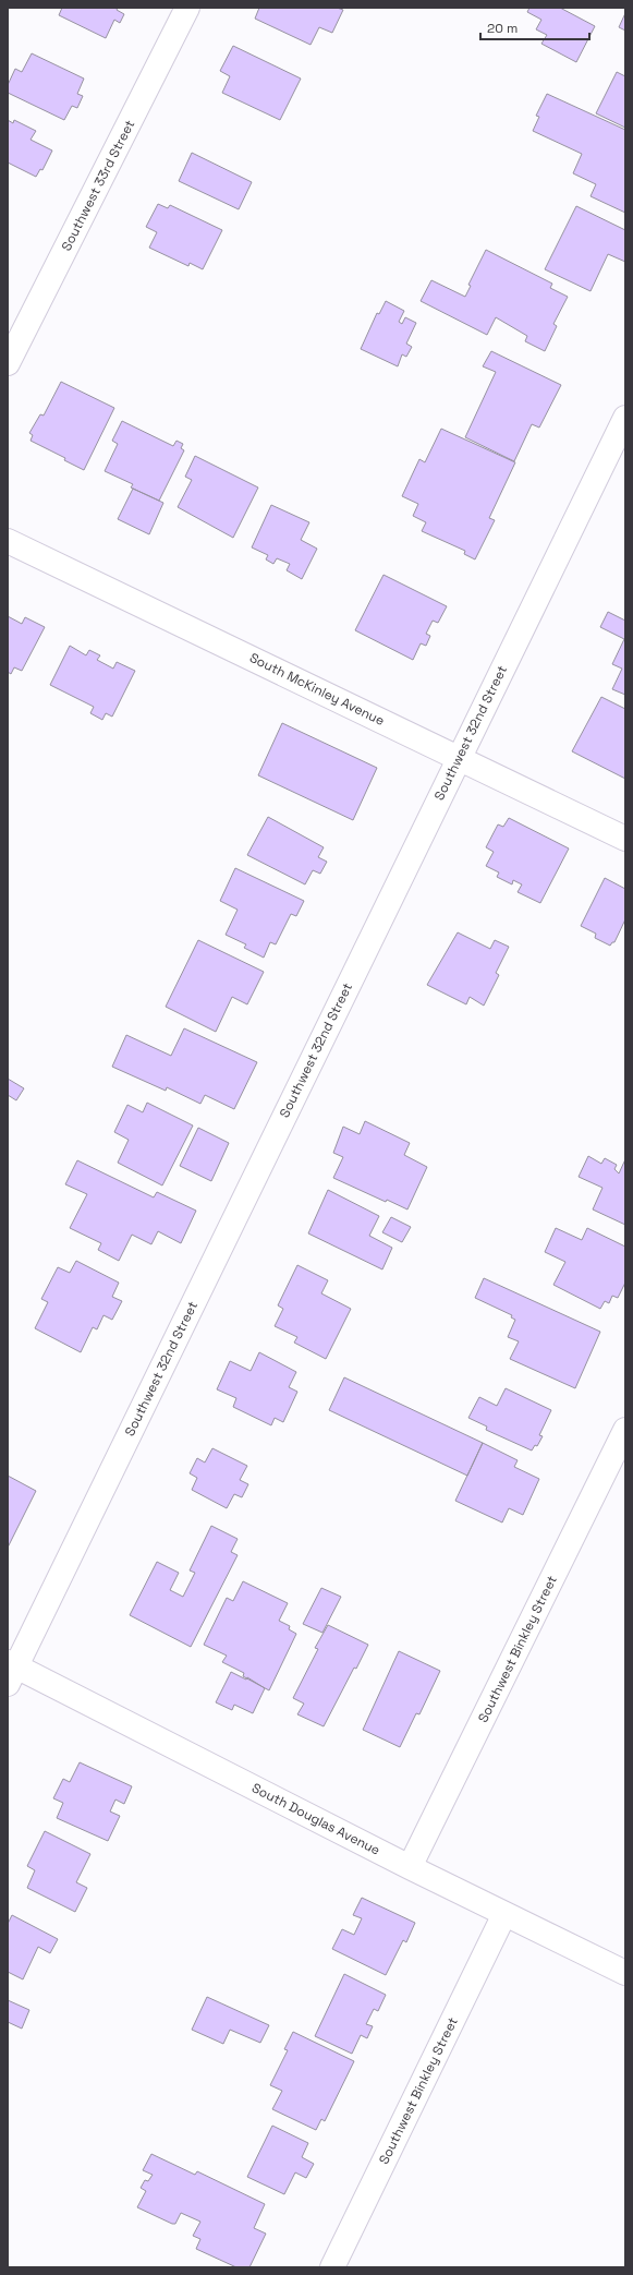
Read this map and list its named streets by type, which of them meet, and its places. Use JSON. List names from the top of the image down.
{
  "streets": {
    "street": [
      "Southwest 33rd Street",
      "South McKinley Avenue",
      "Southwest 32nd Street",
      "Southwest Binkley Street",
      "South Douglas Avenue"
    ]
  },
  "crossings": [
    ["South McKinley Avenue", "Southwest 32nd Street"],
    ["Southwest 32nd Street", "South Douglas Avenue"],
    ["Southwest Binkley Street", "South Douglas Avenue"]
  ],
  "scale_bar": "20 m"
}
